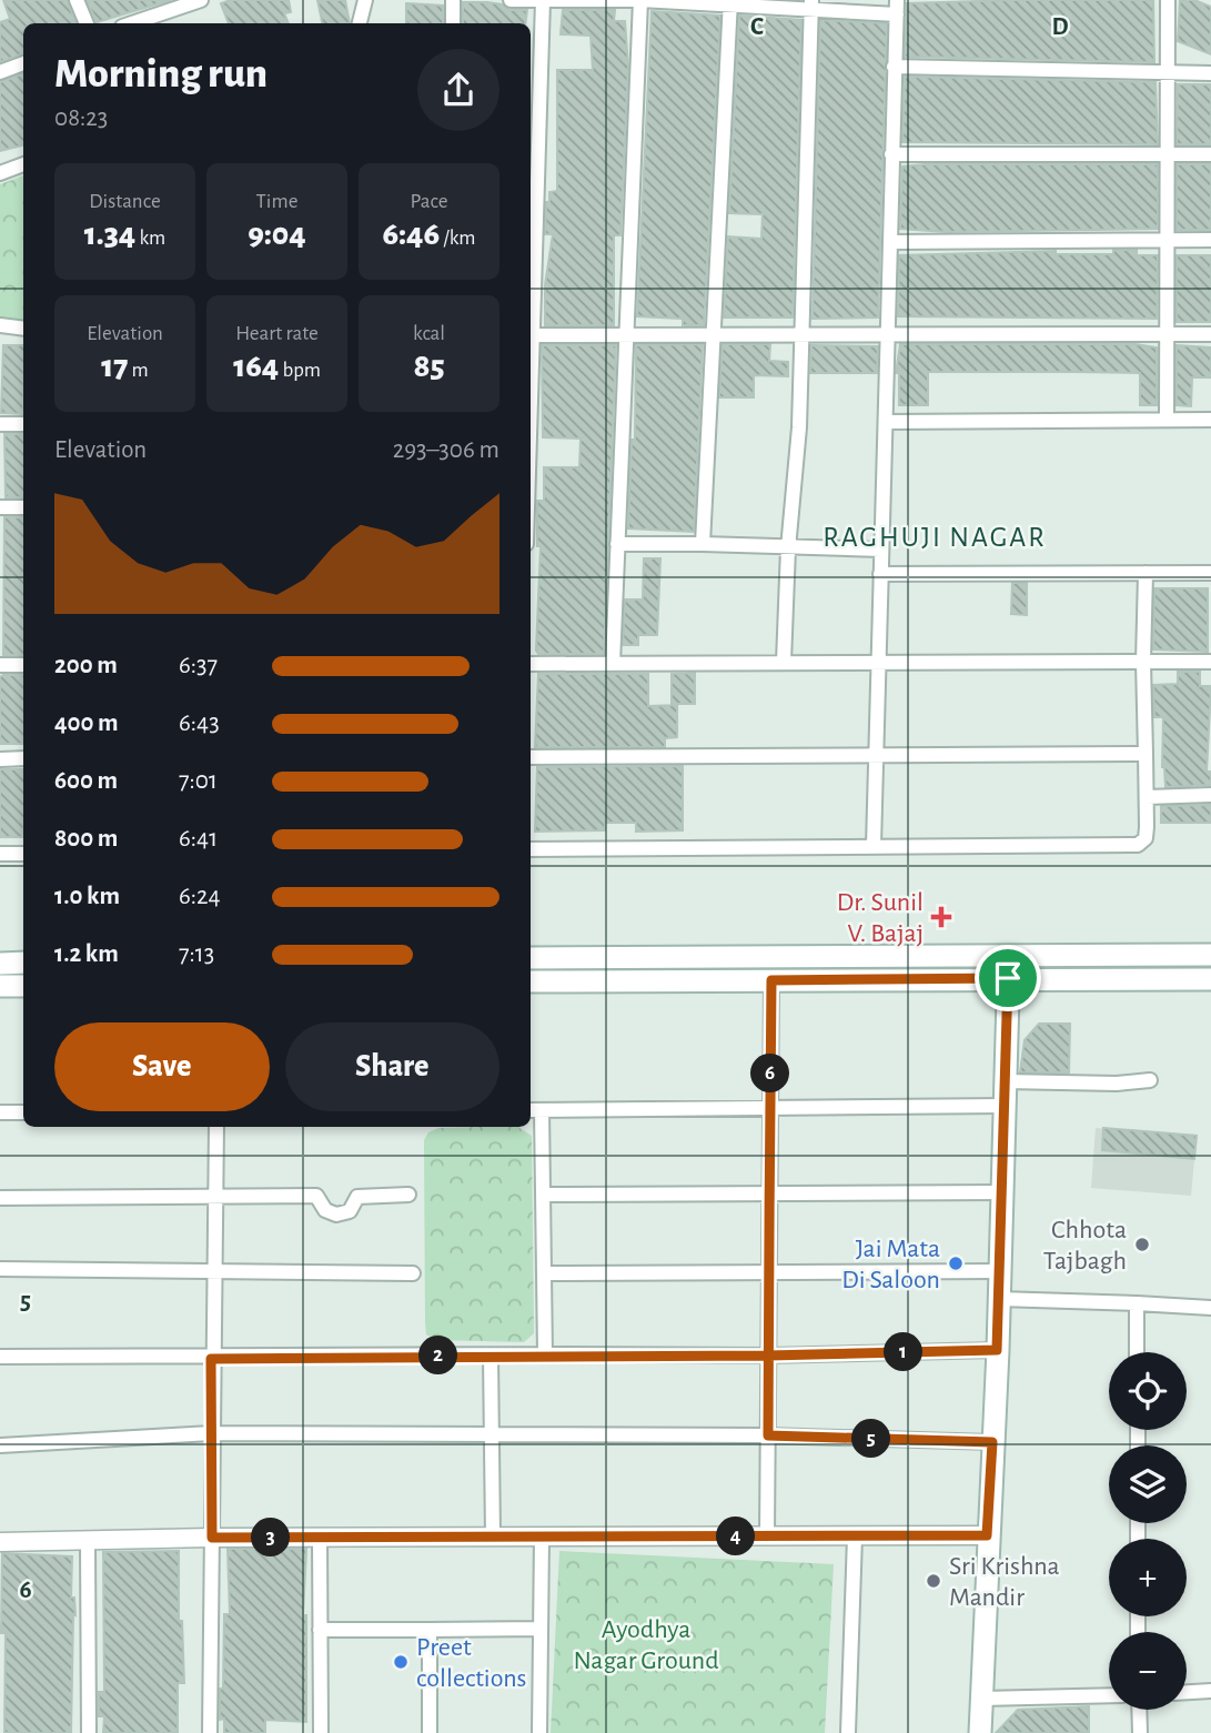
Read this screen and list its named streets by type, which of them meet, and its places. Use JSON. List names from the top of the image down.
{
  "districts": ["RAGHUJI NAGAR"],
  "parks": ["Ayodhya Nagar Ground"],
  "places": {
    "health": ["Dr. Sunil V. Bajaj"],
    "other": [
      "Chhota Tajbagh",
      "Jai Mata Di Saloon",
      "Sri Krishna Mandir",
      "Preet collections"
    ]
  },
  "page": {
    "heading": ["Morning run", "08:23"],
    "stats": [
      ["Distance", "1.34 km"],
      ["Time", "9:04"],
      ["Pace", "6:46 /km"],
      ["Elevation", "17 m"],
      ["Heart rate", "164 bpm"],
      ["kcal", "85"]
    ],
    "chart": ["Elevation", "293–306 m"],
    "list": [
      {
        "name": "200 m",
        "note": "6:37"
      },
      {
        "name": "400 m",
        "note": "6:43"
      },
      {
        "name": "600 m",
        "note": "7:01"
      },
      {
        "name": "800 m",
        "note": "6:41"
      },
      {
        "name": "1.0 km",
        "note": "6:24"
      },
      {
        "name": "1.2 km",
        "note": "7:13"
      }
    ],
    "buttons": ["Save", "Share"],
    "pins": [
      "6",
      "1",
      "2",
      "5",
      "4",
      "3"
    ],
    "map_buttons": ["+", "−"]
  },
  "grid": {
    "columns": ["C", "D"],
    "rows": ["5", "6"]
  }
}
